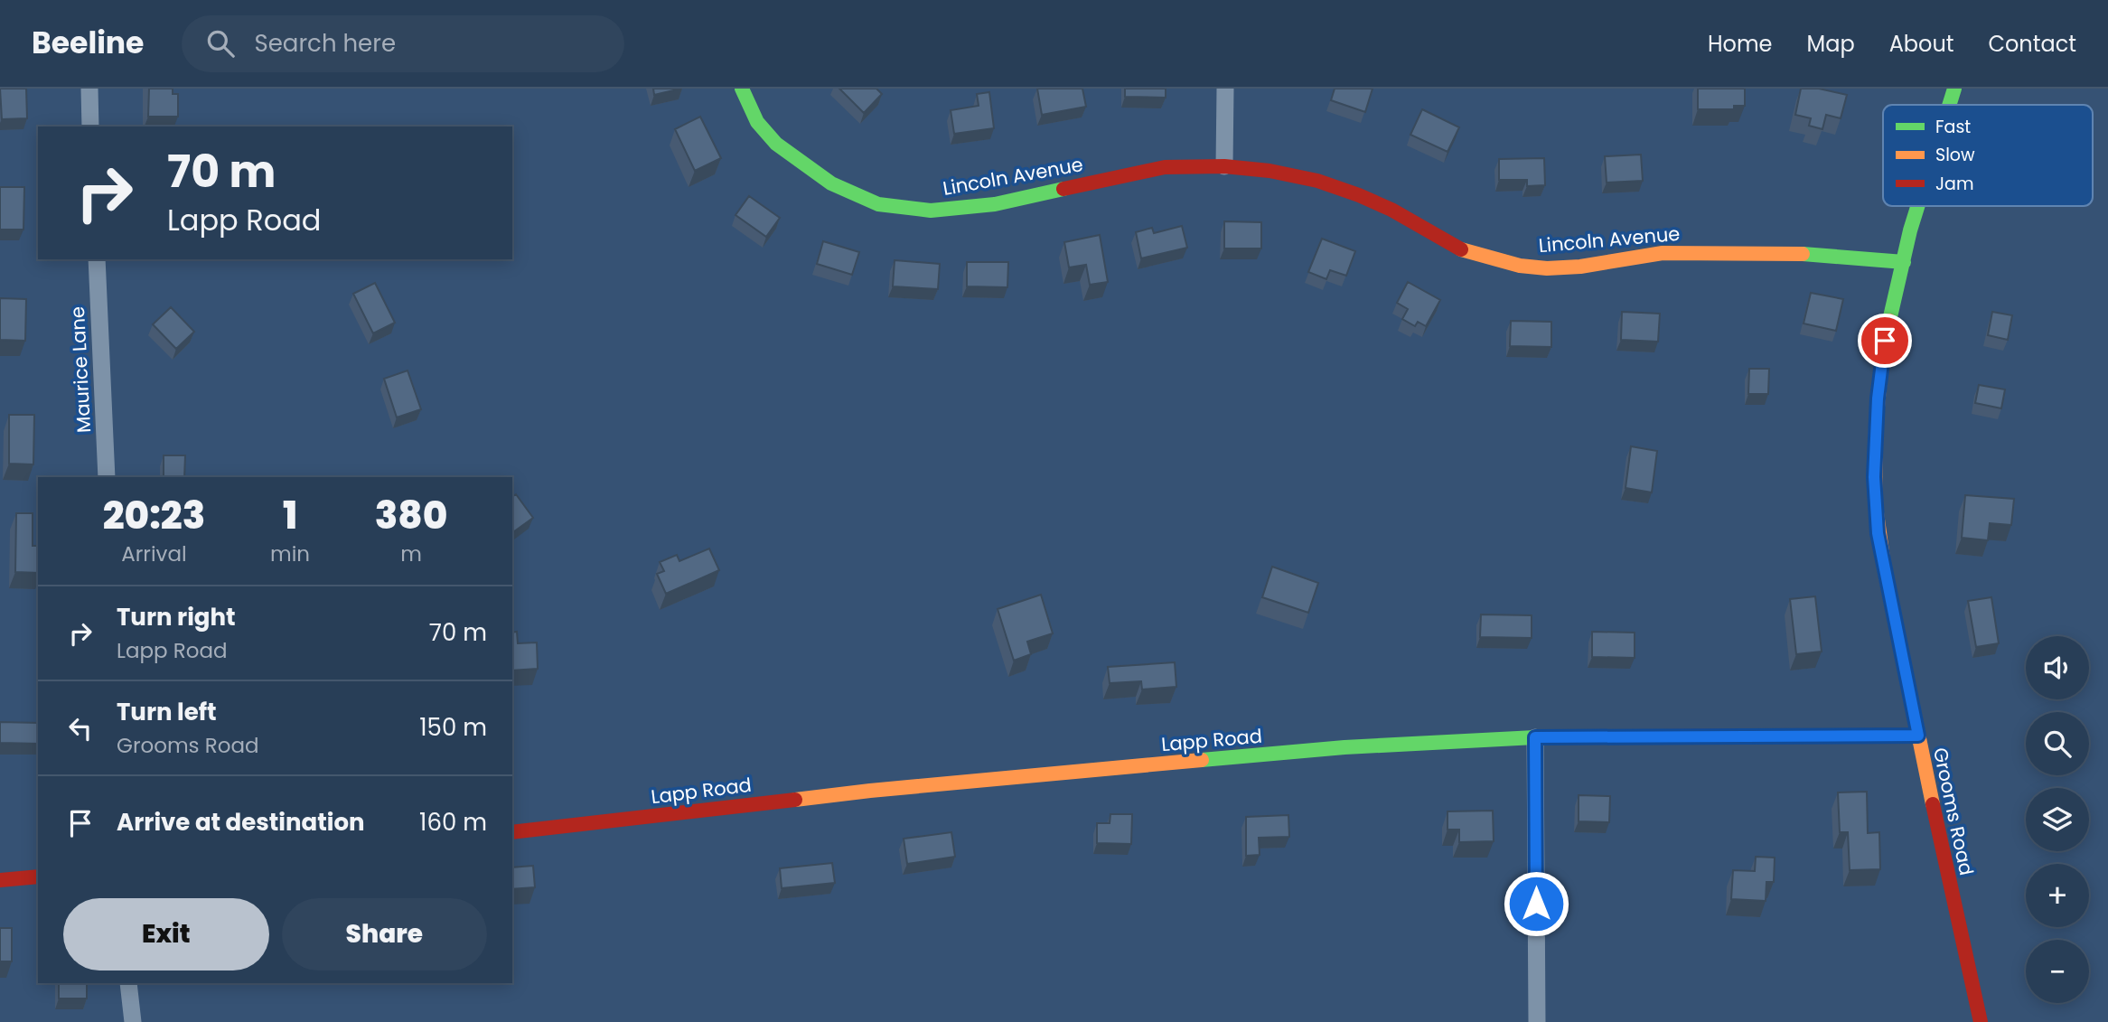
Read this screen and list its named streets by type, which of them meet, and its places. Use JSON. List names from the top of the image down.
{
  "streets": {
    "street": [
      "Lincoln Avenue",
      "Maurice Lane",
      "Lapp Road",
      "Grooms Road"
    ]
  },
  "crossings": [
    ["Lincoln Avenue", "Grooms Road"],
    ["Lapp Road", "Grooms Road"]
  ],
  "legend": ["Fast", "Slow", "Jam"],
  "page": {
    "header": "Beeline",
    "search": "Search here",
    "nav": [
      "Home",
      "Map",
      "About",
      "Contact"
    ],
    "turn": ["70 m", "Lapp Road"],
    "eta": [
      "20:23",
      "Arrival",
      "1",
      "min",
      "380",
      "m"
    ],
    "list": [
      {
        "name": "Turn right",
        "note": "Lapp Road",
        "value": "70 m"
      },
      {
        "name": "Turn left",
        "note": "Grooms Road",
        "value": "150 m"
      },
      {
        "name": "Arrive at destination",
        "value": "160 m"
      }
    ],
    "map_buttons": ["+", "−"],
    "buttons": ["Exit", "Share"]
  }
}
